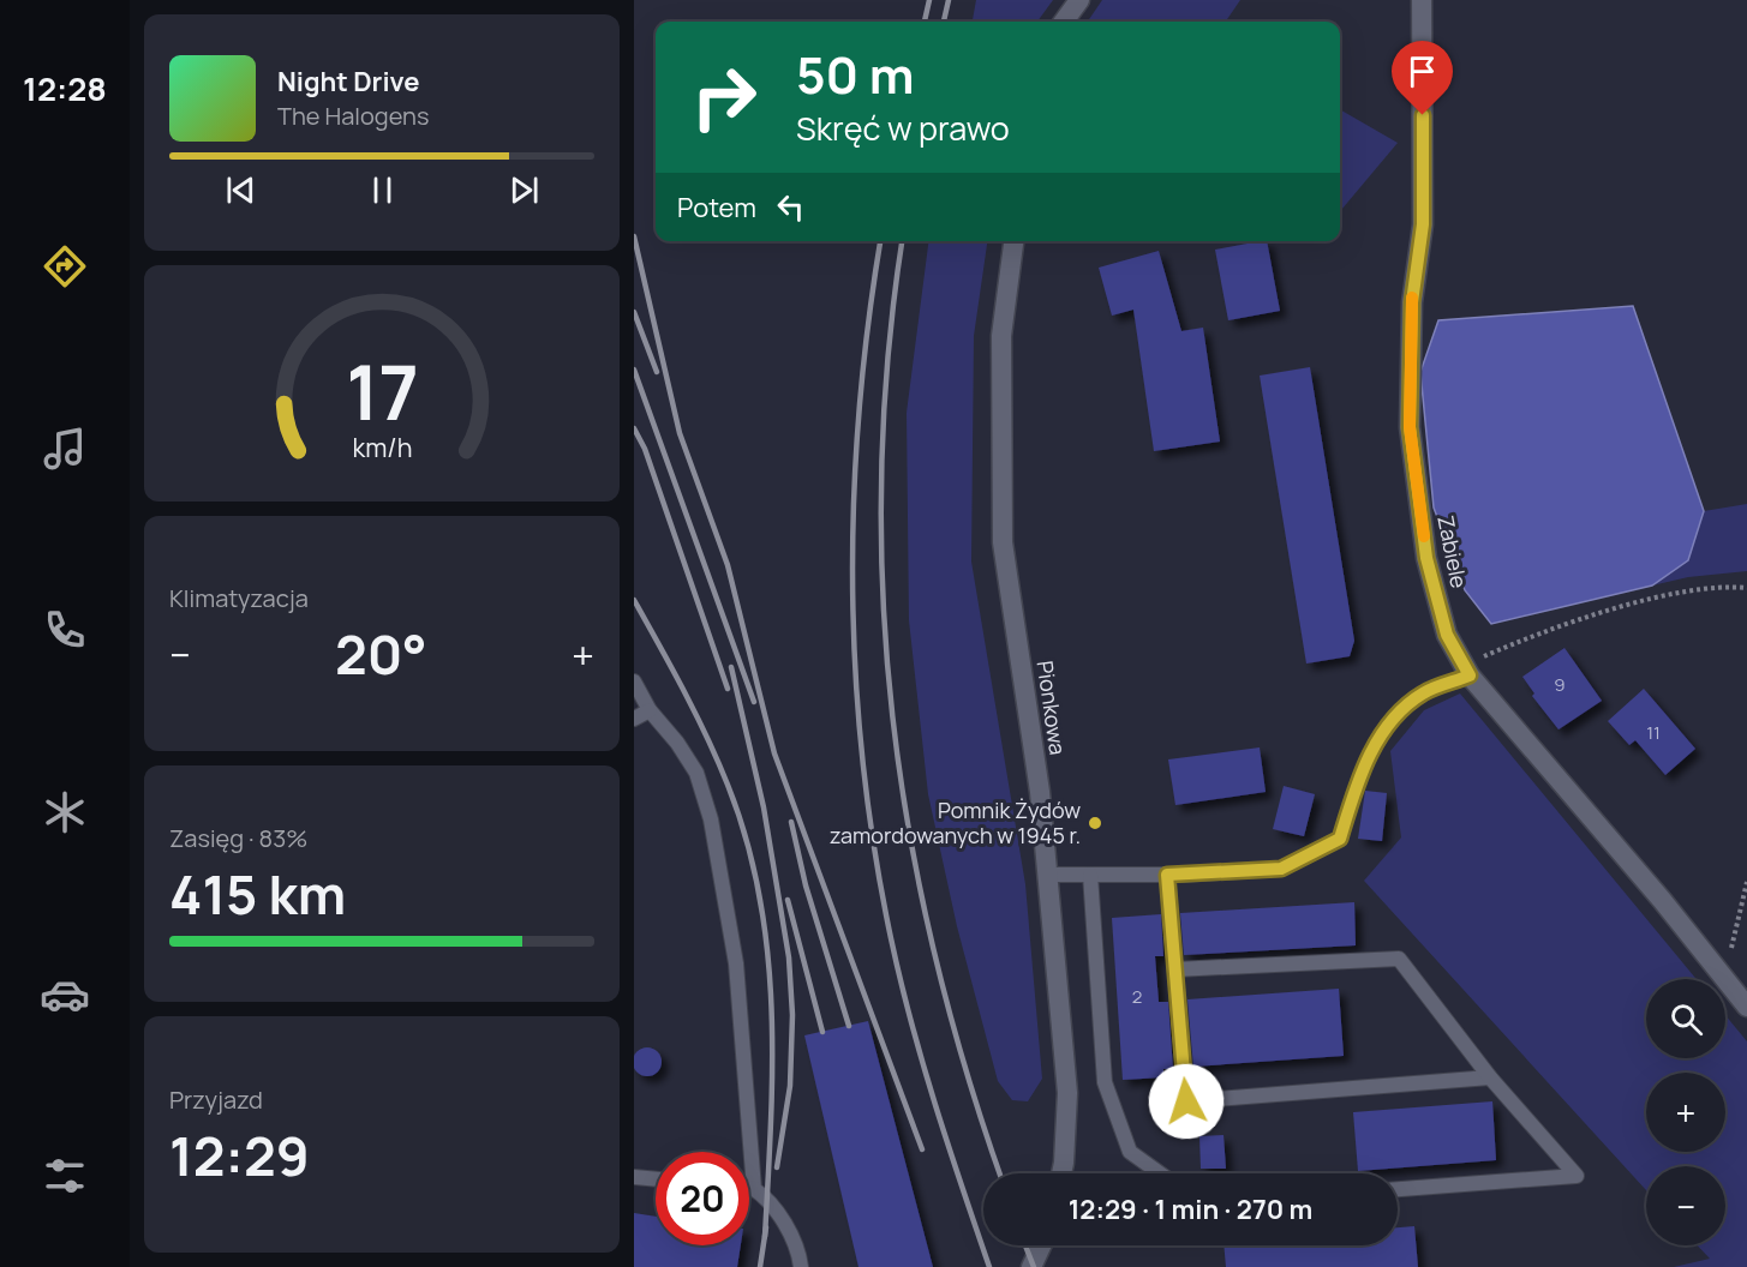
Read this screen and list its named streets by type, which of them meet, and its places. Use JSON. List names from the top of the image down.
{
  "streets": {
    "street": ["Zabiele", "Pionkowa"]
  },
  "places": ["Pomnik Żydów zamordowanych w 1945 r."],
  "house_numbers": ["9", "11", "2"],
  "page": {
    "tabs": "12:28",
    "turn": ["50 m", "Skręć w prawo"],
    "song": ["Night Drive", "The Halogens"],
    "then": "Potem",
    "tile": [
      "Klimatyzacja",
      ["Zasięg · 83%", "415 km"],
      ["Przyjazd", "12:29"]
    ],
    "heat": ["−", "20°", "+"],
    "map_buttons": ["+", "−"],
    "limit": "20",
    "trip": "12:29 · 1 min · 270 m",
    "gauge": ["17", "km/h"]
  }
}
